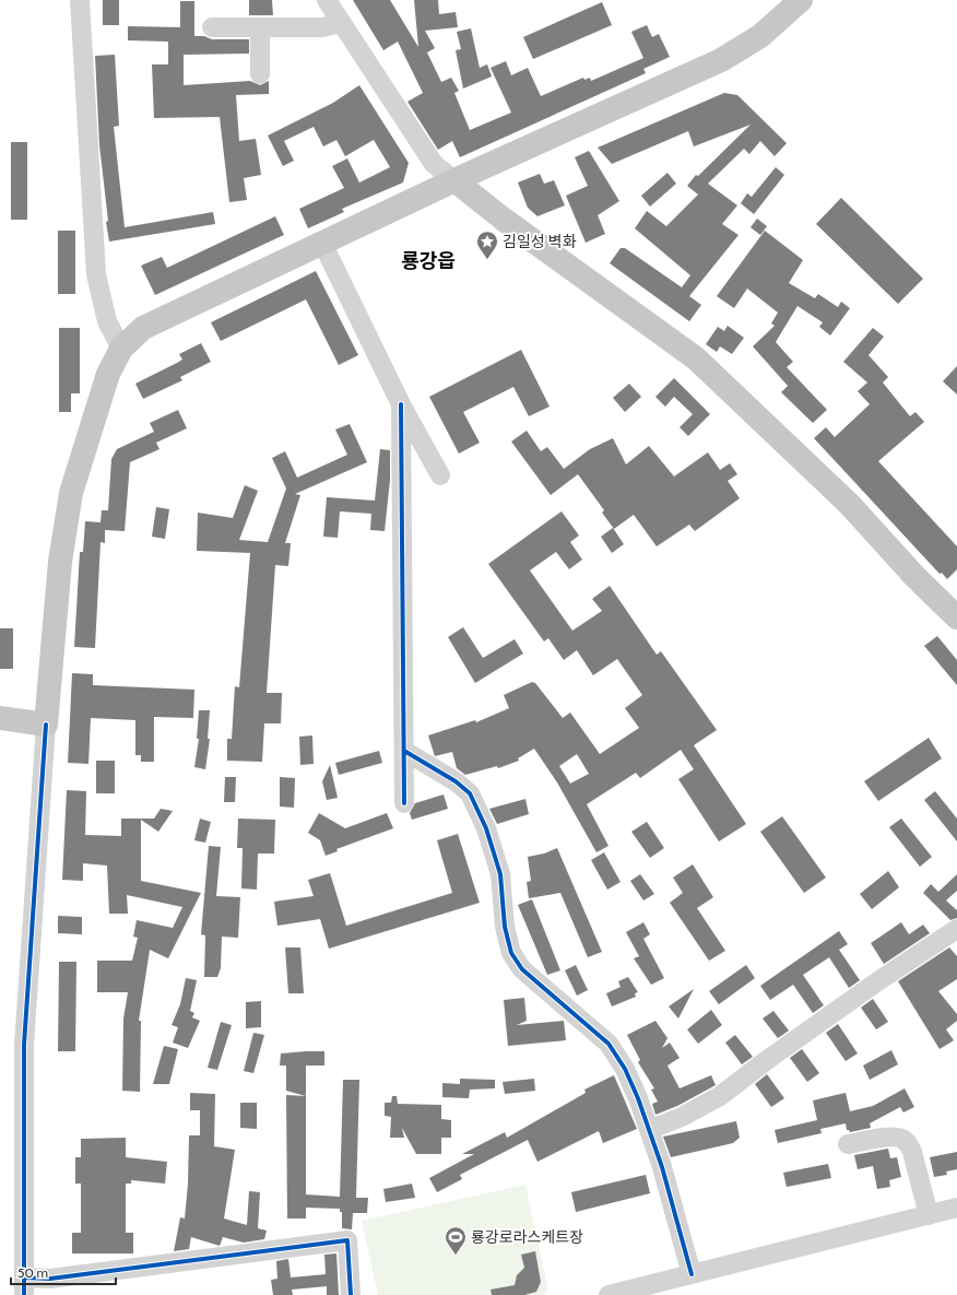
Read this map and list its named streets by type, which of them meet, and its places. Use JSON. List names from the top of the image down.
{
  "districts": ["룡강읍"],
  "places": {
    "place": ["김일성 벽화"],
    "sports": ["룡강로라스케트장"]
  },
  "scale_bar": "50 m"
}
